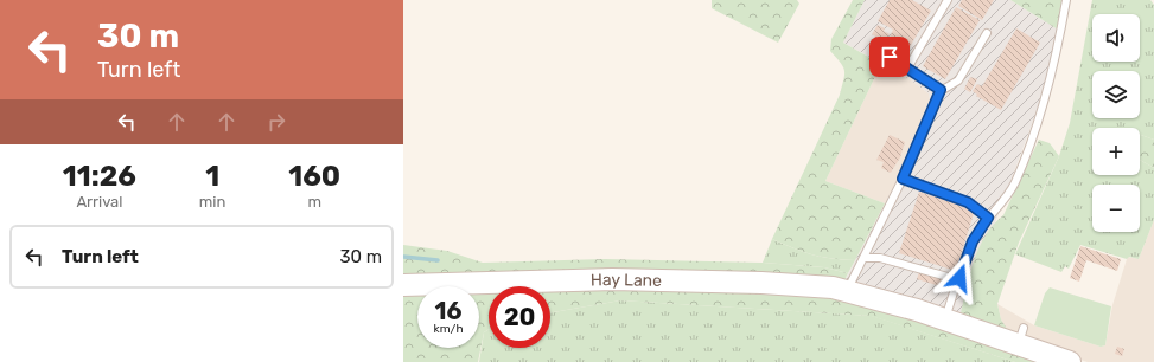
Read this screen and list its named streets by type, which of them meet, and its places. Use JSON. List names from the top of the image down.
{
  "streets": {
    "street": ["Hay Lane"]
  },
  "page": {
    "turn": ["30 m", "Turn left"],
    "map_buttons": ["+", "−"],
    "eta": [
      "11:26",
      "Arrival",
      "1",
      "min",
      "160",
      "m"
    ],
    "list": [
      {
        "name": "Turn left",
        "value": "30 m"
      }
    ],
    "speed": "16 km/h",
    "limit": "20"
  }
}
